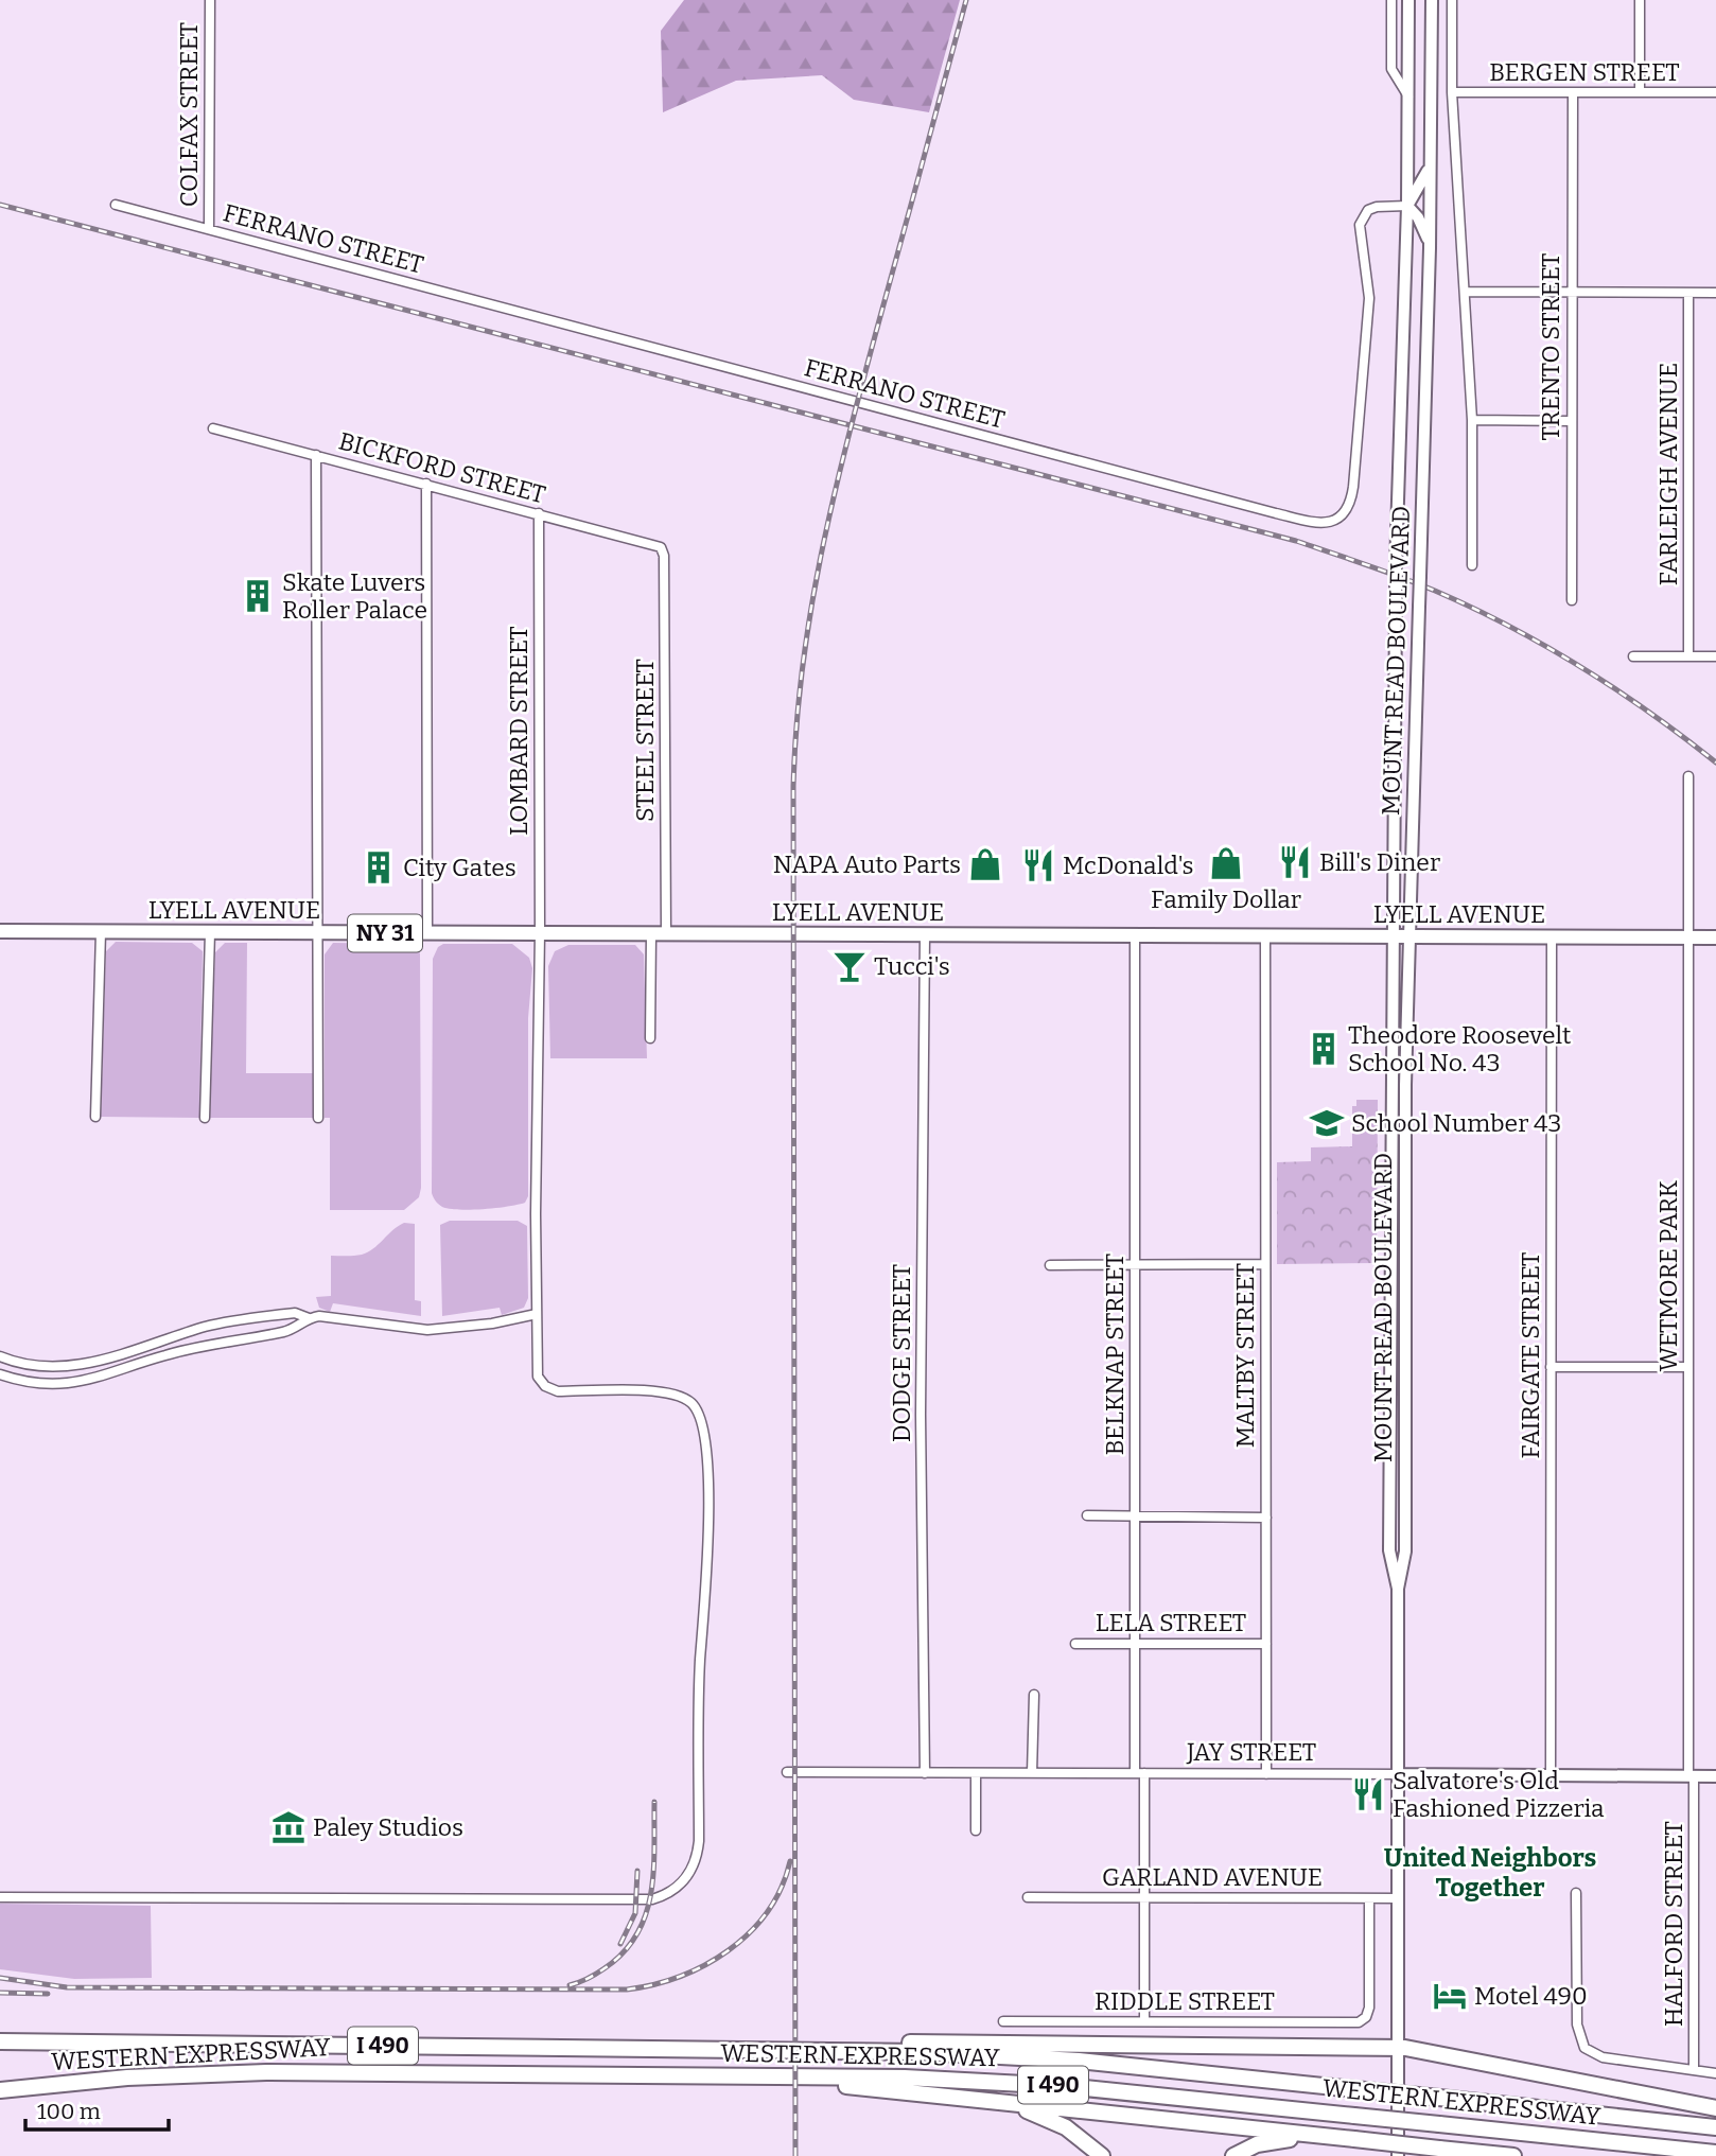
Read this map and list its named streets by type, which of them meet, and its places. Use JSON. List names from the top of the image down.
{
  "streets": {
    "highway": ["I 490", "WESTERN EXPRESSWAY"],
    "main road": [
      "MOUNT READ BOULEVARD",
      "LYELL AVENUE",
      "NY 31",
      "JAY STREET"
    ],
    "street": [
      "BERGEN STREET",
      "COLFAX STREET",
      "FERRANO STREET",
      "TRENTO STREET",
      "BICKFORD STREET",
      "FARLEIGH AVENUE",
      "LOMBARD STREET",
      "STEEL STREET",
      "WETMORE PARK",
      "DODGE STREET",
      "BELKNAP STREET",
      "MALTBY STREET",
      "FAIRGATE STREET",
      "LELA STREET",
      "GARLAND AVENUE",
      "HALFORD STREET",
      "RIDDLE STREET"
    ]
  },
  "crossings": [
    ["BERGEN STREET", "TRENTO STREET"],
    ["COLFAX STREET", "FERRANO STREET"],
    ["FERRANO STREET", "MOUNT READ BOULEVARD"],
    ["BICKFORD STREET", "LOMBARD STREET"],
    ["BICKFORD STREET", "STEEL STREET"],
    ["MOUNT READ BOULEVARD", "LYELL AVENUE"],
    ["MOUNT READ BOULEVARD", "JAY STREET"],
    ["MOUNT READ BOULEVARD", "GARLAND AVENUE"],
    ["LOMBARD STREET", "LYELL AVENUE"],
    ["STEEL STREET", "LYELL AVENUE"],
    ["LYELL AVENUE", "WETMORE PARK"],
    ["LYELL AVENUE", "DODGE STREET"],
    ["LYELL AVENUE", "BELKNAP STREET"],
    ["LYELL AVENUE", "MALTBY STREET"],
    ["LYELL AVENUE", "FAIRGATE STREET"],
    ["WETMORE PARK", "JAY STREET"],
    ["WETMORE PARK", "HALFORD STREET"],
    ["DODGE STREET", "JAY STREET"],
    ["BELKNAP STREET", "LELA STREET"],
    ["BELKNAP STREET", "JAY STREET"],
    ["BELKNAP STREET", "GARLAND AVENUE"],
    ["BELKNAP STREET", "RIDDLE STREET"],
    ["MALTBY STREET", "LELA STREET"],
    ["MALTBY STREET", "JAY STREET"],
    ["FAIRGATE STREET", "JAY STREET"],
    ["JAY STREET", "HALFORD STREET"],
    ["GARLAND AVENUE", "RIDDLE STREET"]
  ],
  "districts": ["United Neighbors Together"],
  "places": {
    "building": ["Skate Luvers Roller Palace", "City Gates", "Theodore Roosevelt School No. 43"],
    "restaurant": ["Bill's Diner", "McDonald's", "Salvatore's Old Fashioned Pizzeria"],
    "shop": ["Family Dollar", "NAPA Auto Parts"],
    "bar": ["Tucci's"],
    "school or university": ["School Number 43"],
    "museum": ["Paley Studios"],
    "hotel": ["Motel 490"]
  },
  "scale_bar": "100 m"
}
